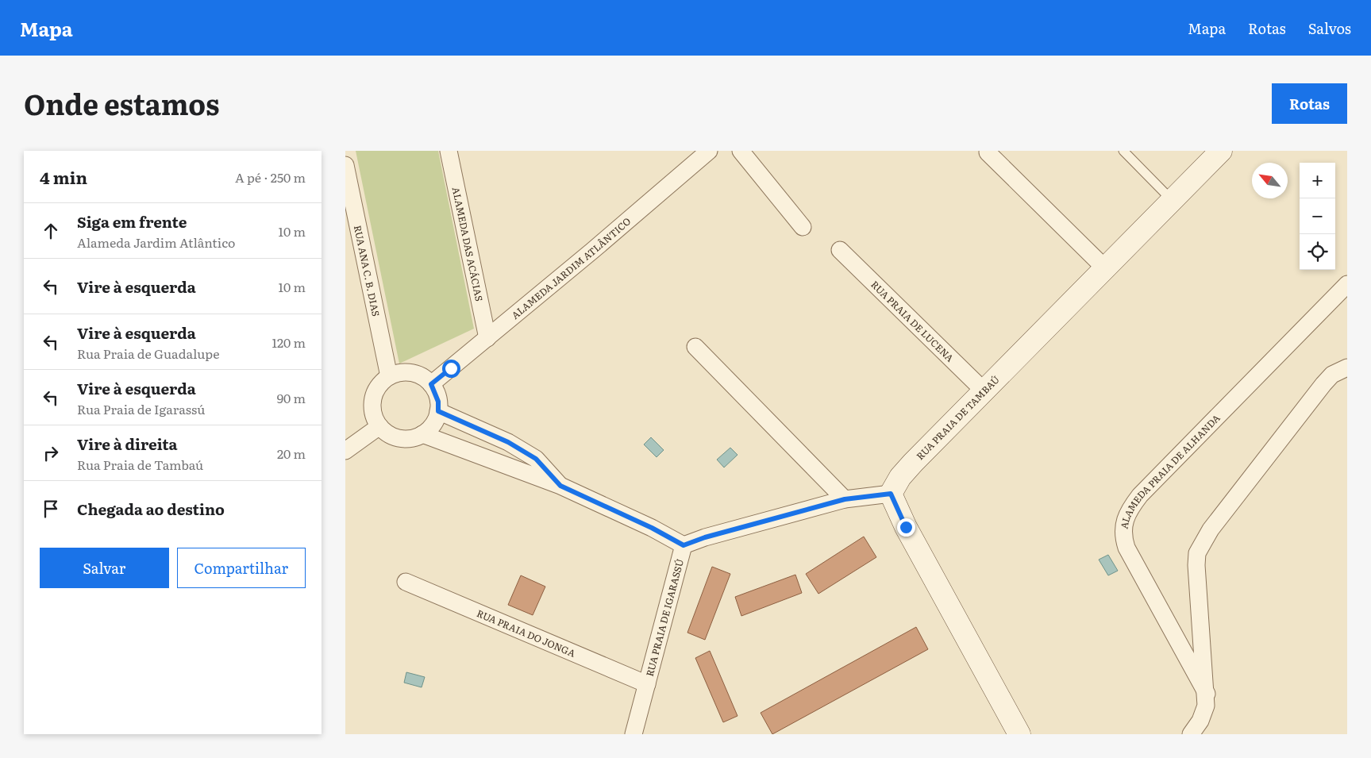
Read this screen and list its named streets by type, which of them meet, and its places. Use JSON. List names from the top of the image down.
{
  "streets": {
    "street": [
      "ALAMEDA DAS ACÁCIAS",
      "ALAMEDA JARDIM ATLÂNTICO",
      "RUA ANA C. B. DIAS",
      "RUA PRAIA DE LUCENA",
      "RUA PRAIA DE TAMBAÚ",
      "ALAMEDA PRAIA DE ALHANDA",
      "RUA PRAIA DE IGARASSÚ",
      "RUA PRAIA DO JONGA"
    ]
  },
  "crossings": [
    ["ALAMEDA DAS ACÁCIAS", "ALAMEDA JARDIM ATLÂNTICO"],
    ["ALAMEDA JARDIM ATLÂNTICO", "RUA ANA C. B. DIAS"],
    ["RUA PRAIA DE LUCENA", "RUA PRAIA DE TAMBAÚ"],
    ["RUA PRAIA DE TAMBAÚ", "RUA PRAIA DE IGARASSÚ"],
    ["RUA PRAIA DE IGARASSÚ", "RUA PRAIA DO JONGA"]
  ],
  "north": "top left",
  "page": {
    "header": "Mapa",
    "nav": ["Mapa", "Rotas", "Salvos"],
    "title": "Onde estamos",
    "buttons": [
      "Rotas",
      ["Salvar", "Compartilhar"]
    ],
    "heading": ["4 min", "A pé · 250 m"],
    "map_buttons": ["+", "−"],
    "list": [
      ["Siga em frente", "Alameda Jardim Atlântico", "10 m"],
      ["Vire à esquerda", "10 m"],
      ["Vire à esquerda", "Rua Praia de Guadalupe", "120 m"],
      ["Vire à esquerda", "Rua Praia de Igarassú", "90 m"],
      ["Vire à direita", "Rua Praia de Tambaú", "20 m"],
      "Chegada ao destino"
    ]
  }
}
